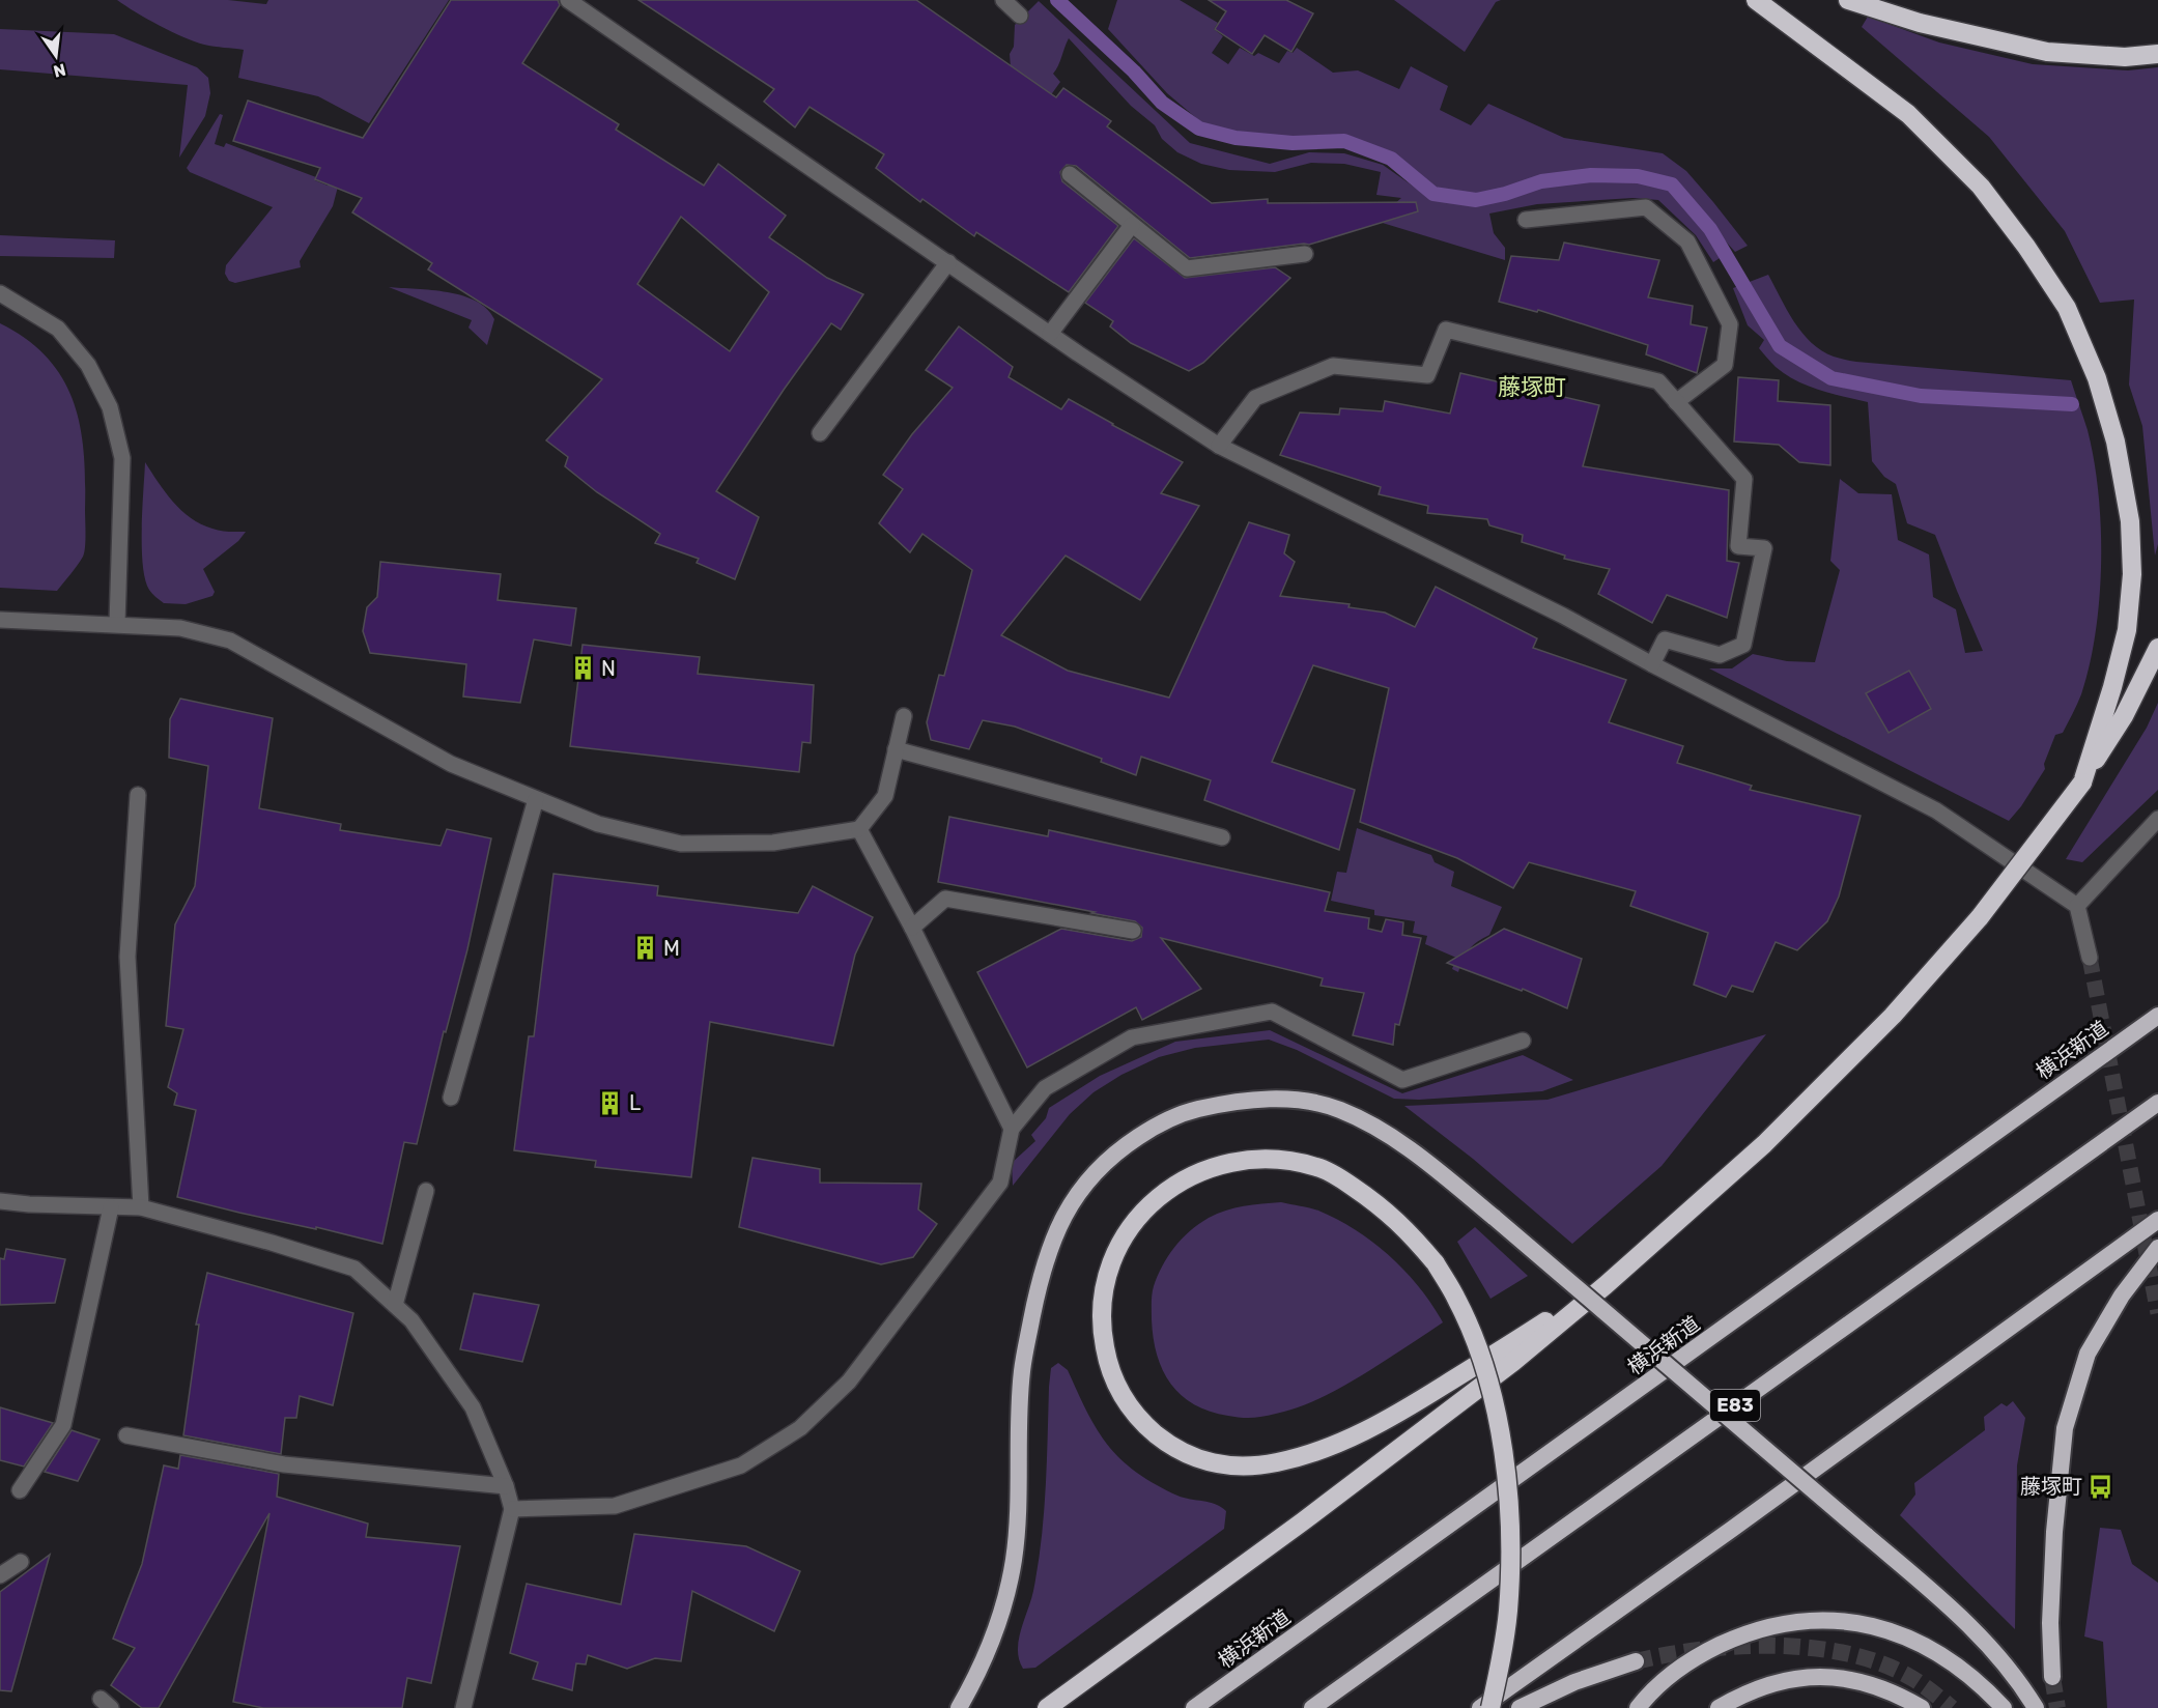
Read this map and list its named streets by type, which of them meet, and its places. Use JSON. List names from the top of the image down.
{
  "streets": {
    "highway": ["横浜新道", "E83"]
  },
  "districts": ["藤塚町"],
  "places": {
    "building": ["N", "M", "L"],
    "bus stop": ["藤塚町"]
  },
  "north": "bottom"
}
